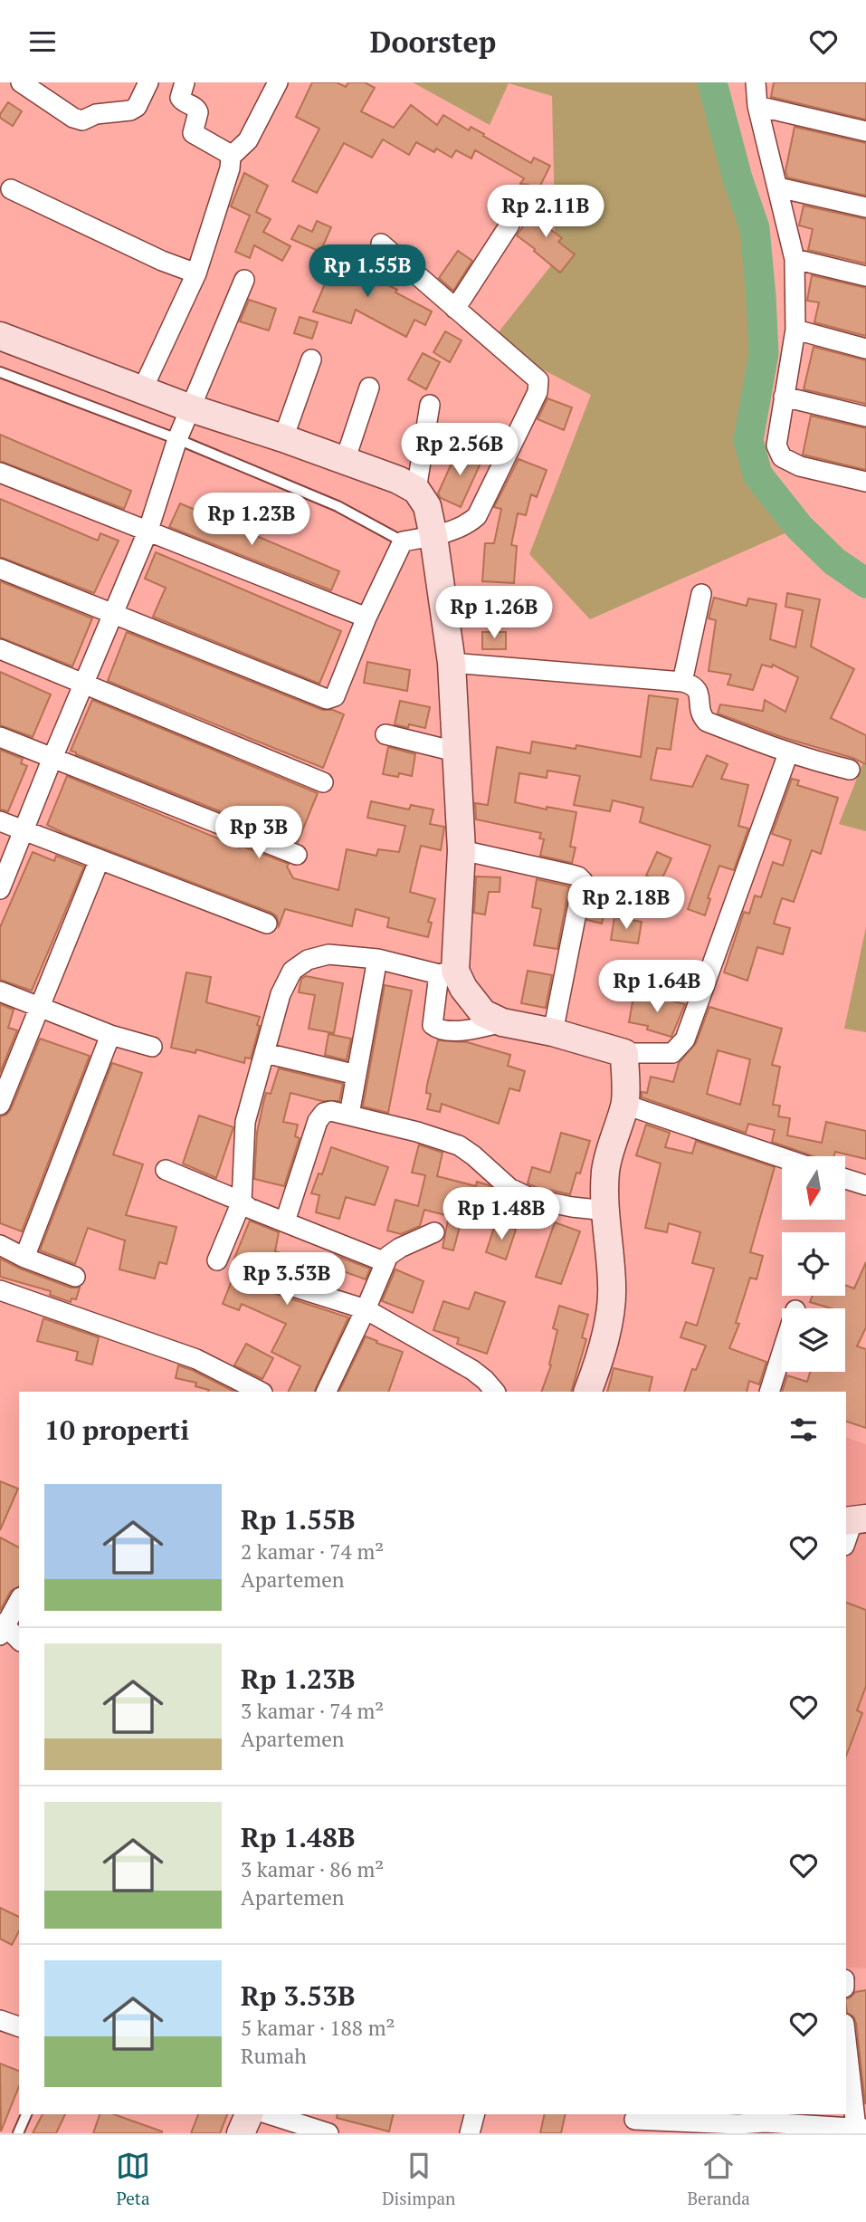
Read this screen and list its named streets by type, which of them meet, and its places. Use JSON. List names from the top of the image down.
{
  "north": "bottom",
  "page": {
    "header": "Doorstep",
    "price": [
      "Rp 2.11B",
      "Rp 1.55B",
      "Rp 2.56B",
      "Rp 1.23B",
      "Rp 1.26B",
      "Rp 3B",
      "Rp 2.18B",
      "Rp 1.64B",
      "Rp 1.48B",
      "Rp 3.53B"
    ],
    "heading": "10 properti",
    "list": [
      {
        "name": "Rp 1.55B",
        "note": "2 kamar · 74 m² · Apartemen"
      },
      {
        "name": "Rp 1.23B",
        "note": "3 kamar · 74 m² · Apartemen"
      },
      {
        "name": "Rp 1.48B",
        "note": "3 kamar · 86 m² · Apartemen"
      },
      {
        "name": "Rp 3.53B",
        "note": "5 kamar · 188 m² · Rumah"
      }
    ],
    "tabs": ["Peta", "Disimpan", "Beranda"]
  }
}
